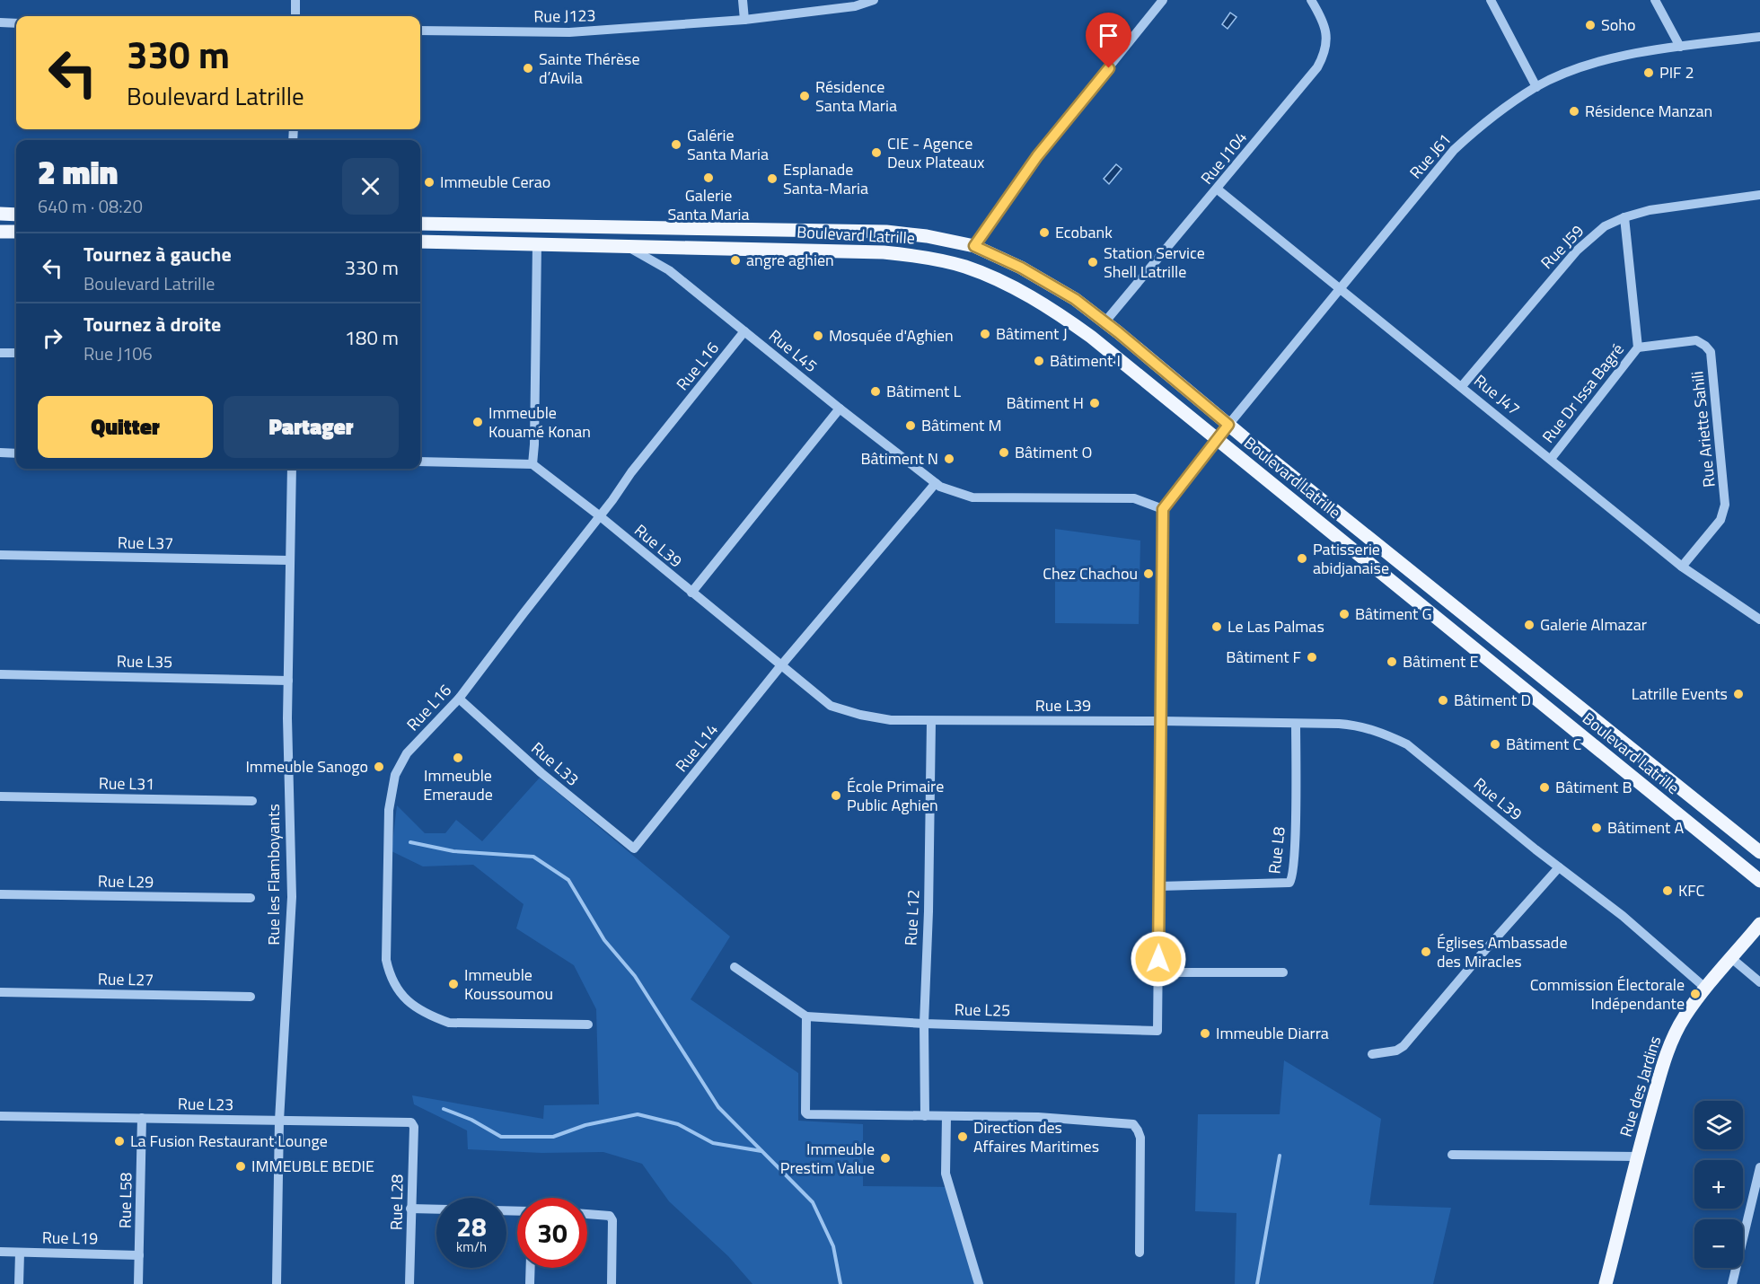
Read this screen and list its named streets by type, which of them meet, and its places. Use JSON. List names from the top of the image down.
{
  "streets": {
    "main road": ["Boulevard Latrille", "Rue des Jardins"],
    "street": [
      "Rue J123",
      "Rue J61",
      "Rue J104",
      "Rue J59",
      "Rue L45",
      "Rue L16",
      "Rue Dr Issa Bagré",
      "Rue J47",
      "Rue Ariette Sahili",
      "Rue L37",
      "Rue L39",
      "Rue L35",
      "Rue L14",
      "Rue L33",
      "Rue L31",
      "Rue L8",
      "Rue les Flamboyants",
      "Rue L29",
      "Rue L12",
      "Rue L27",
      "Rue L25",
      "Rue L23",
      "Rue L58",
      "Rue L28",
      "Rue L19"
    ]
  },
  "crossings": [
    ["Rue J61", "Boulevard Latrille"],
    ["Rue J61", "Rue L45"],
    ["Rue J61", "Rue J47"],
    ["Rue J104", "Boulevard Latrille"],
    ["Rue J104", "Rue J47"],
    ["Boulevard Latrille", "Rue L45"],
    ["Rue J59", "Rue Dr Issa Bagré"],
    ["Rue J59", "Rue J47"],
    ["Rue L45", "Rue L16"],
    ["Rue L45", "Rue L14"],
    ["Rue L16", "Rue L39"],
    ["Rue L16", "Rue L33"],
    ["Rue Dr Issa Bagré", "Rue J47"],
    ["Rue Dr Issa Bagré", "Rue Ariette Sahili"],
    ["Rue J47", "Rue Ariette Sahili"],
    ["Rue L37", "Rue les Flamboyants"],
    ["Rue L39", "Rue L14"],
    ["Rue L39", "Rue L8"],
    ["Rue L39", "Rue L12"],
    ["Rue L39", "Rue des Jardins"],
    ["Rue L35", "Rue les Flamboyants"],
    ["Rue L14", "Rue L33"],
    ["Rue les Flamboyants", "Rue L23"],
    ["Rue L12", "Rue L25"],
    ["Rue L23", "Rue L58"],
    ["Rue L23", "Rue L28"],
    ["Rue L58", "Rue L19"]
  ],
  "places": [
    "Soho",
    "Sainte Thérèse d’Avila",
    "PIF 2",
    "Résidence Santa Maria",
    "Résidence Manzan",
    "Galérie Santa Maria",
    "CIE - Agence Deux Plateaux",
    "Galerie Santa Maria",
    "Esplanade Santa-Maria",
    "Immeuble Cerao",
    "Ecobank",
    "angre aghien",
    "Station Service Shell Latrille",
    "Bâtiment J",
    "Mosquée d'Aghien",
    "Bâtiment I",
    "Bâtiment L",
    "Bâtiment H",
    "Immeuble Kouamé Konan",
    "Bâtiment M",
    "Bâtiment O",
    "Bâtiment N",
    "Patisserie abidjanaise",
    "Chez Chachou",
    "Bâtiment G",
    "Galerie Almazar",
    "Le Las Palmas",
    "Bâtiment F",
    "Bâtiment E",
    "Latrille Events",
    "Bâtiment D",
    "Bâtiment C",
    "Immeuble Emeraude",
    "Immeuble Sanogo",
    "Bâtiment B",
    "École Primaire Public Aghien",
    "Bâtiment A",
    "KFC",
    "Églises Ambassade des Miracles",
    "Immeuble Koussoumou",
    "Commission Électorale Indépendante",
    "Immeuble Diarra",
    "Direction des Affaires Maritimes",
    "La Fusion Restaurant Lounge",
    "Immeuble Prestim Value",
    "IMMEUBLE BEDIE"
  ],
  "page": {
    "turn": ["330 m", "Boulevard Latrille"],
    "heading": ["2 min", "640 m · 08:20"],
    "list": [
      {
        "name": "Tournez à gauche",
        "note": "Boulevard Latrille",
        "value": "330 m"
      },
      {
        "name": "Tournez à droite",
        "note": "Rue J106",
        "value": "180 m"
      }
    ],
    "buttons": ["Quitter", "Partager"],
    "map_buttons": ["+", "−"],
    "speed": "28 km/h",
    "limit": "30"
  }
}
